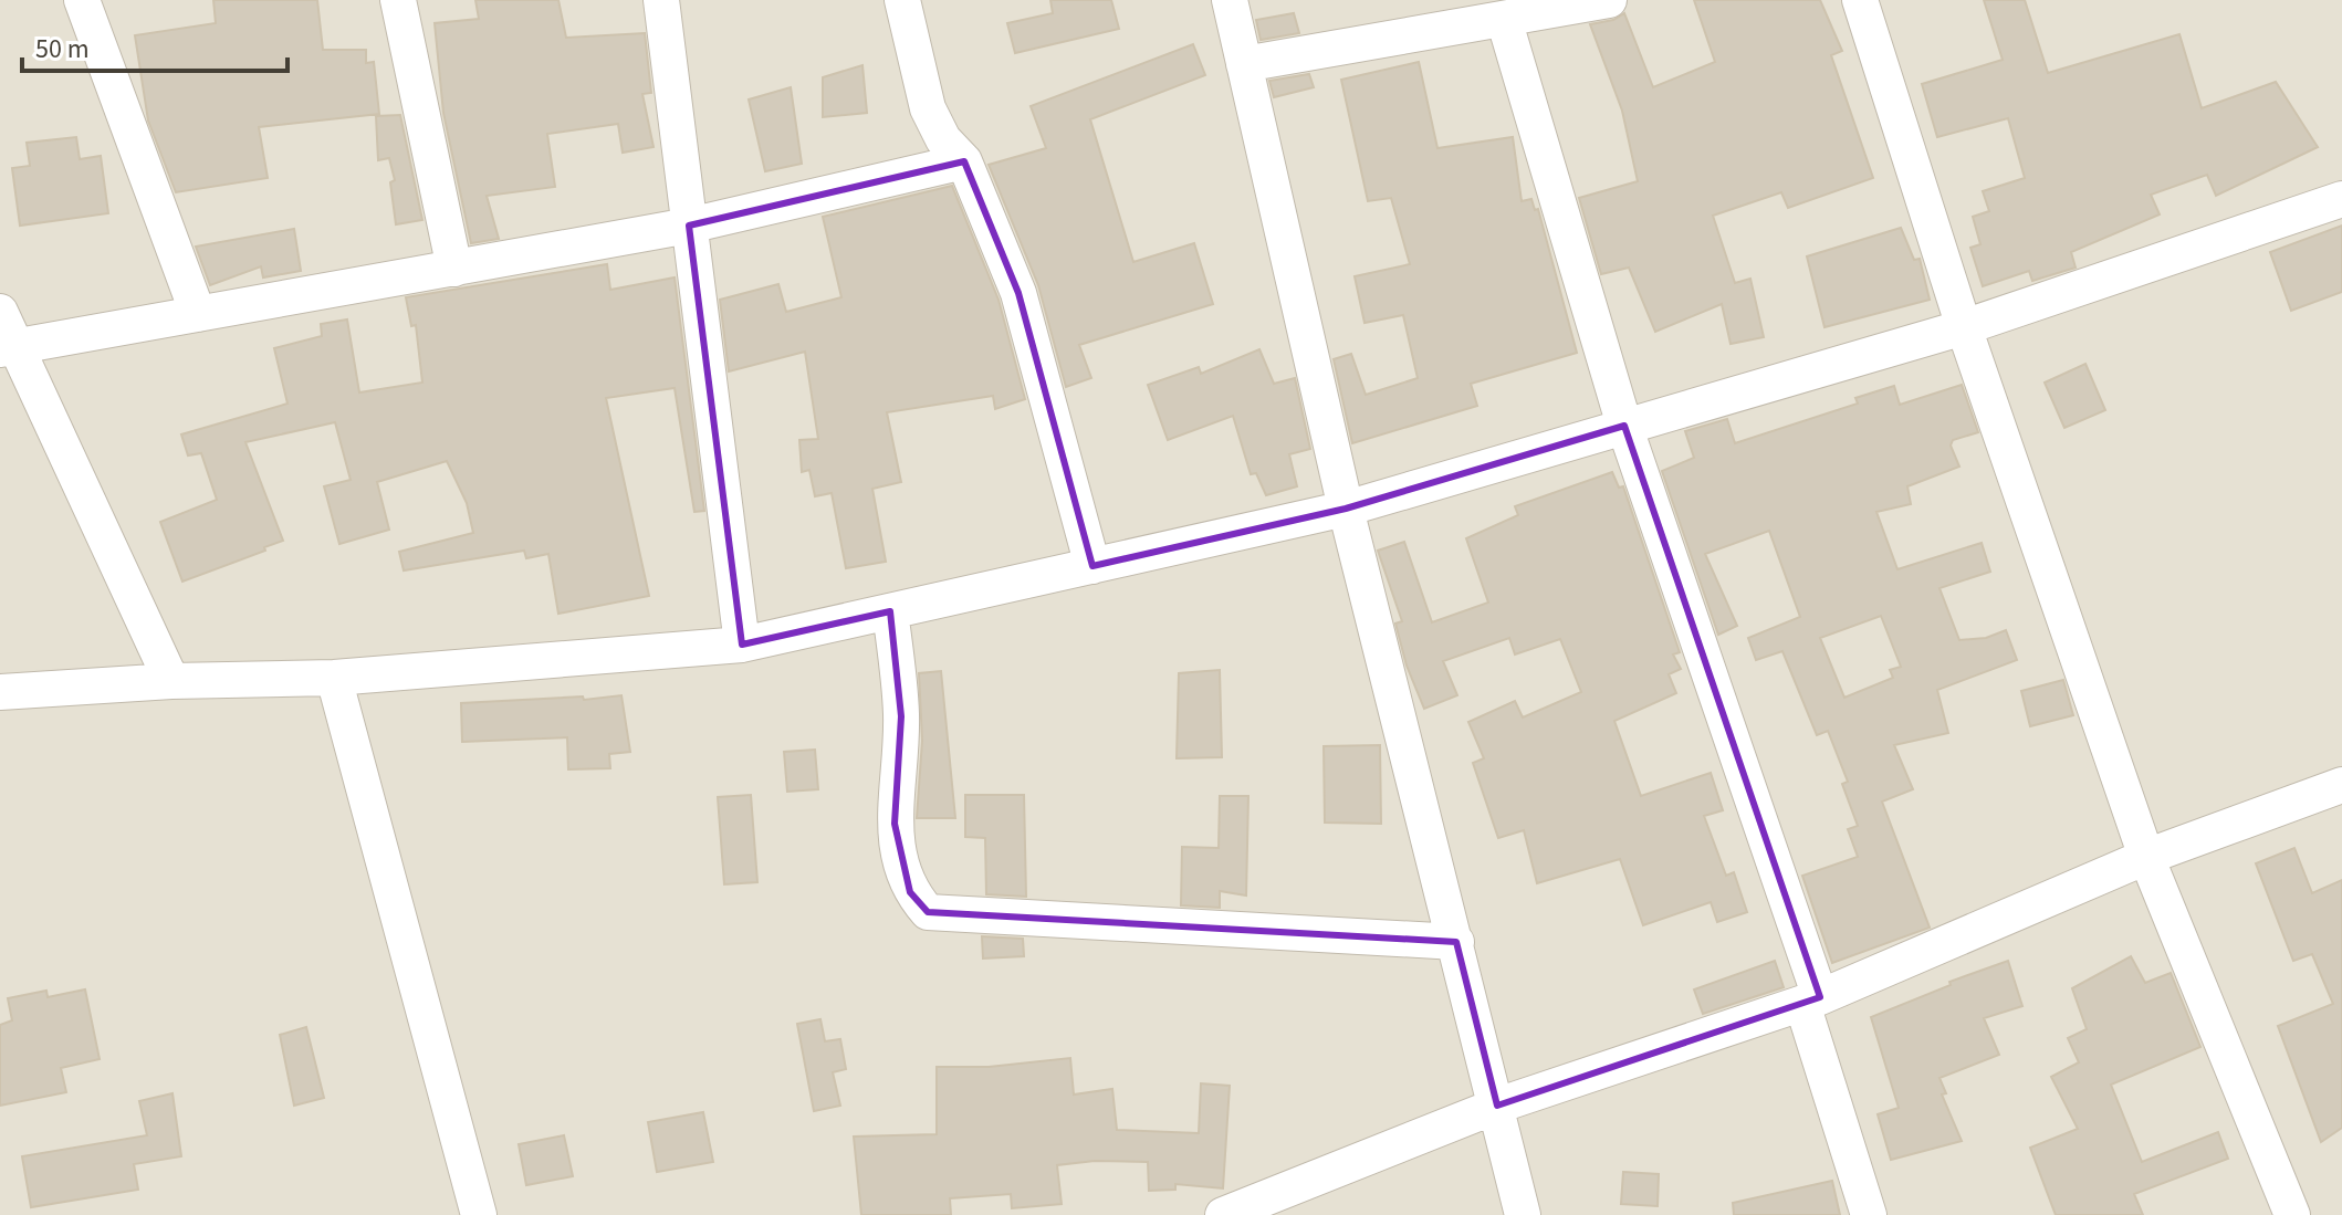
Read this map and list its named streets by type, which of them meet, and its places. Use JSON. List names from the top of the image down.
{
  "scale_bar": "50 m"
}
